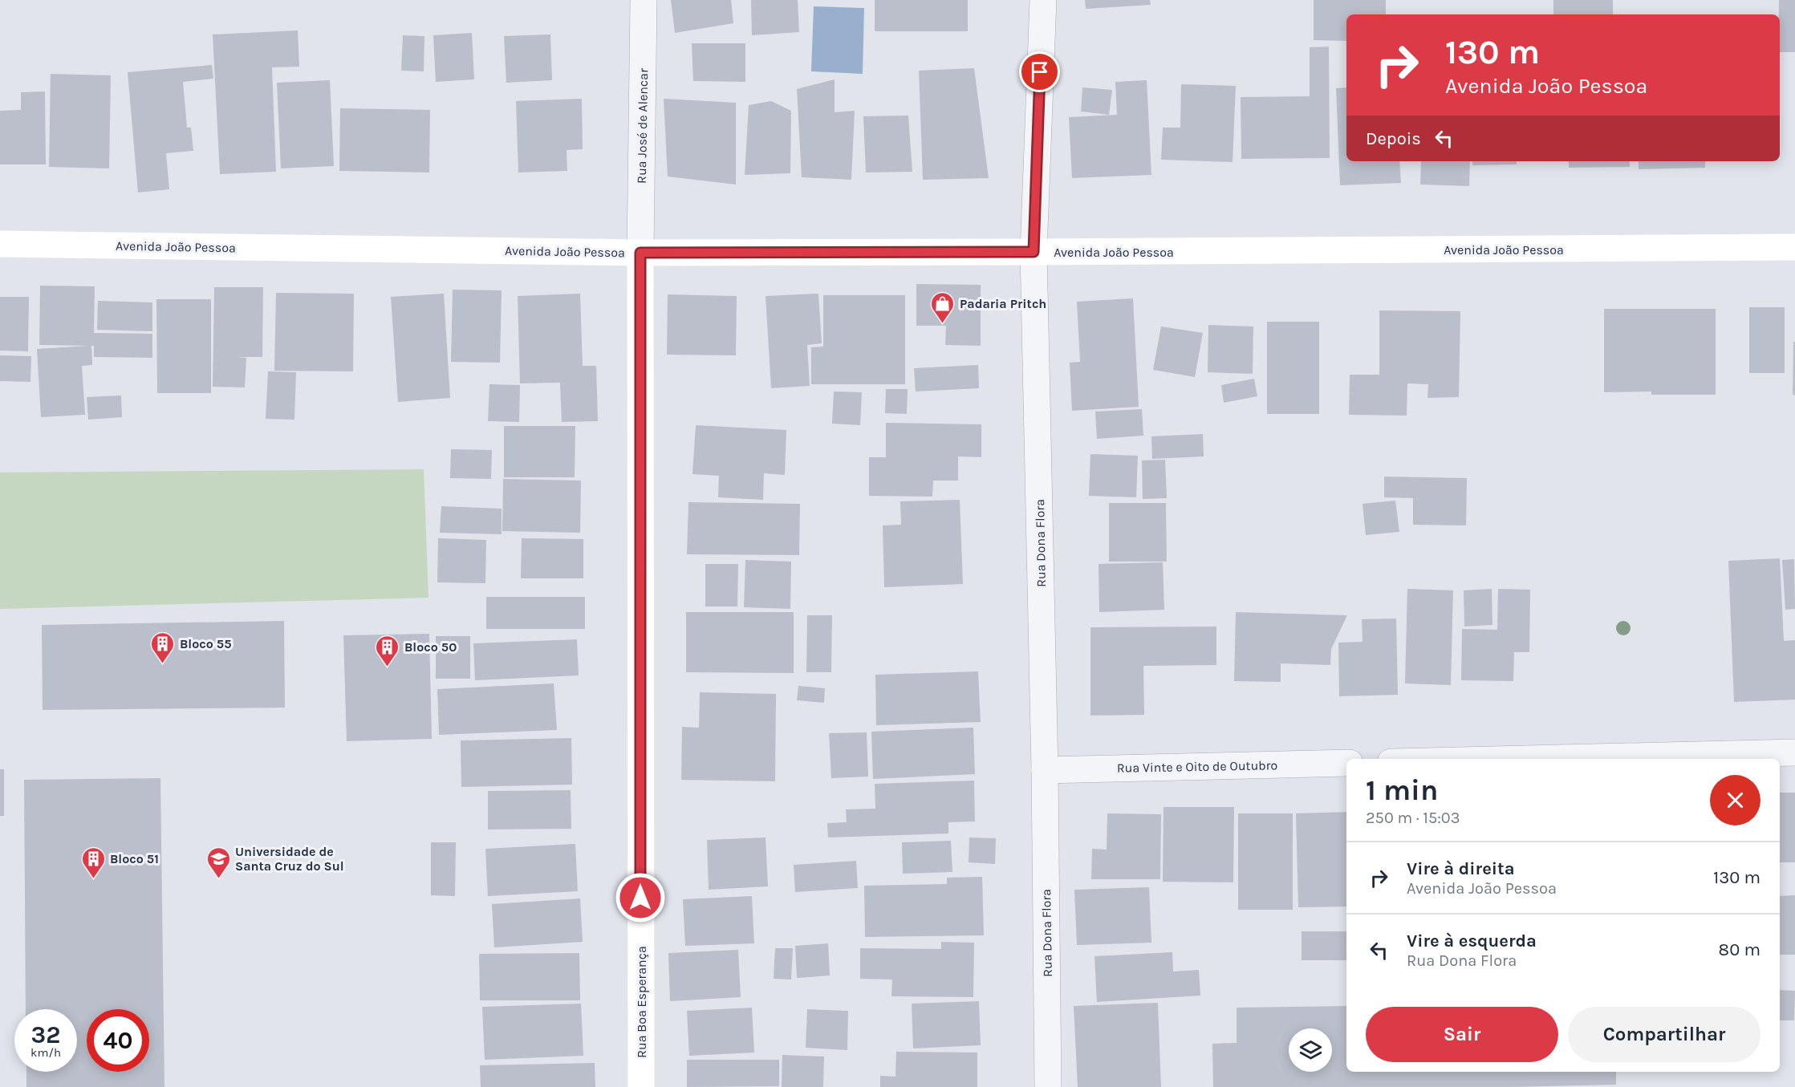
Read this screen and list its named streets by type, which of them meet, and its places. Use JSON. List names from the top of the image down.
{
  "streets": {
    "street": [
      "Rua José de Alencar",
      "Avenida João Pessoa",
      "Rua Dona Flora",
      "Rua Vinte e Oito de Outubro",
      "Rua Boa Esperança"
    ]
  },
  "crossings": [
    ["Rua José de Alencar", "Avenida João Pessoa"],
    ["Rua José de Alencar", "Rua Boa Esperança"],
    ["Avenida João Pessoa", "Rua Dona Flora"],
    ["Avenida João Pessoa", "Rua Boa Esperança"],
    ["Rua Dona Flora", "Rua Vinte e Oito de Outubro"]
  ],
  "places": {
    "shop": ["Padaria Pritch"],
    "building": ["Bloco 55", "Bloco 50", "Bloco 51"],
    "school or university": ["Universidade de Santa Cruz do Sul"]
  },
  "page": {
    "turn": ["130 m", "Avenida João Pessoa"],
    "then": "Depois",
    "heading": ["1 min", "250 m · 15:03"],
    "list": [
      {
        "name": "Vire à direita",
        "note": "Avenida João Pessoa",
        "value": "130 m"
      },
      {
        "name": "Vire à esquerda",
        "note": "Rua Dona Flora",
        "value": "80 m"
      }
    ],
    "buttons": ["Sair", "Compartilhar"],
    "speed": "32 km/h",
    "limit": "40"
  }
}
